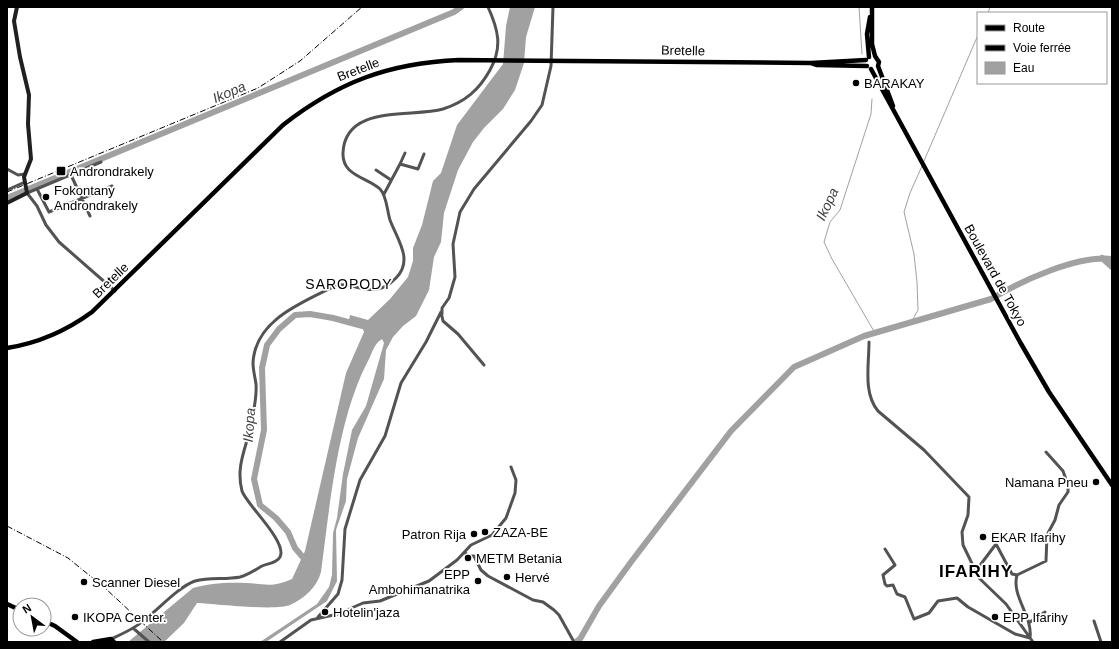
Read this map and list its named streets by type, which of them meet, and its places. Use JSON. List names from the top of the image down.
{
  "streets": {
    "main road": ["Bretelle", "Boulevard de Tokyo"]
  },
  "crossings": [
    ["Bretelle", "Boulevard de Tokyo"]
  ],
  "districts": ["SAROPODY", "IFARIHY"],
  "water": ["Ikopa"],
  "places": {
    "other": [
      "BARAKAY",
      "Fokontany Androndrakely",
      "Namana Pneu",
      "ZAZA-BE",
      "Patron Rija",
      "EKAR Ifarihy",
      "METM Betania",
      "Hervé",
      "EPP Ambohimanatrika",
      "Scanner Diesel",
      "Hotelin'jaza",
      "IKOPA Center.",
      "EPP Ifarihy"
    ],
    "transit": ["Androndrakely"]
  },
  "legend": ["Route", "Voie ferrée", "Eau"],
  "north": "top left"
}
